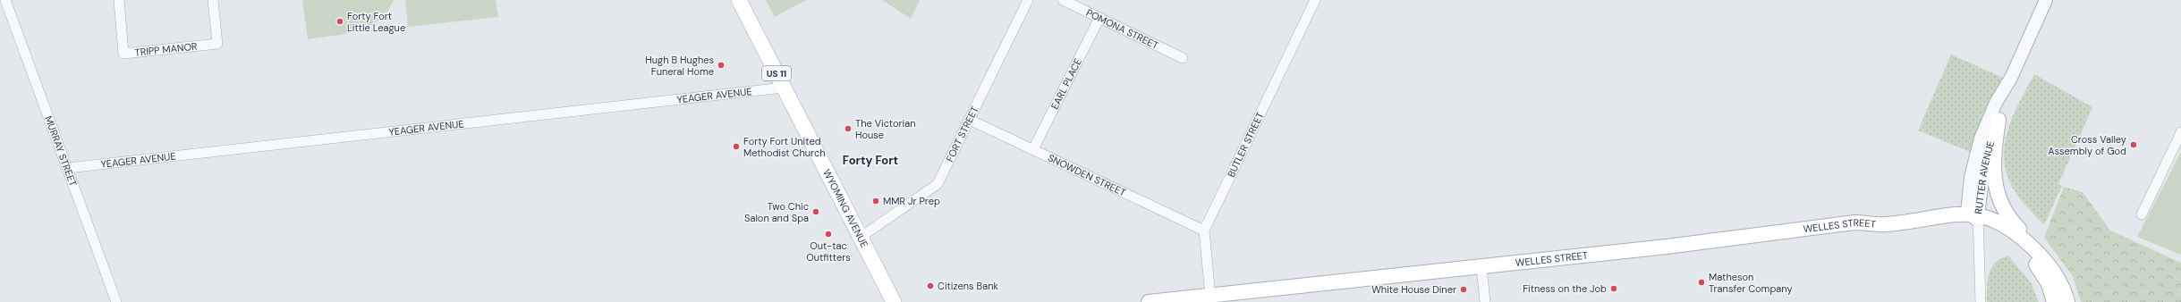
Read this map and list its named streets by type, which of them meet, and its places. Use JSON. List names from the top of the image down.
{
  "streets": {
    "main road": [
      "US 11",
      "RUTTER AVENUE",
      "WYOMING AVENUE",
      "WELLES STREET"
    ],
    "street": [
      "POMONA STREET",
      "TRIPP MANOR",
      "EARL PLACE",
      "YEAGER AVENUE",
      "FORT STREET",
      "BUTLER STREET",
      "MURRAY STREET",
      "SNOWDEN STREET"
    ]
  },
  "crossings": [
    ["POMONA STREET", "EARL PLACE"],
    ["EARL PLACE", "SNOWDEN STREET"],
    ["YEAGER AVENUE", "MURRAY STREET"],
    ["YEAGER AVENUE", "WYOMING AVENUE"],
    ["FORT STREET", "SNOWDEN STREET"],
    ["FORT STREET", "WYOMING AVENUE"],
    ["BUTLER STREET", "SNOWDEN STREET"],
    ["RUTTER AVENUE", "WELLES STREET"]
  ],
  "districts": ["Forty Fort"],
  "places": [
    "Forty Fort Little League",
    "Hugh B Hughes Funeral Home",
    "The Victorian House",
    "Cross Valley Assembly of God",
    "Forty Fort United Methodist Church",
    "MMR Jr Prep",
    "Two Chic Salon and Spa",
    "Out-tac Outfitters",
    "Matheson Transfer Company",
    "Citizens Bank",
    "Fitness on the Job",
    "White House Diner"
  ]
}
